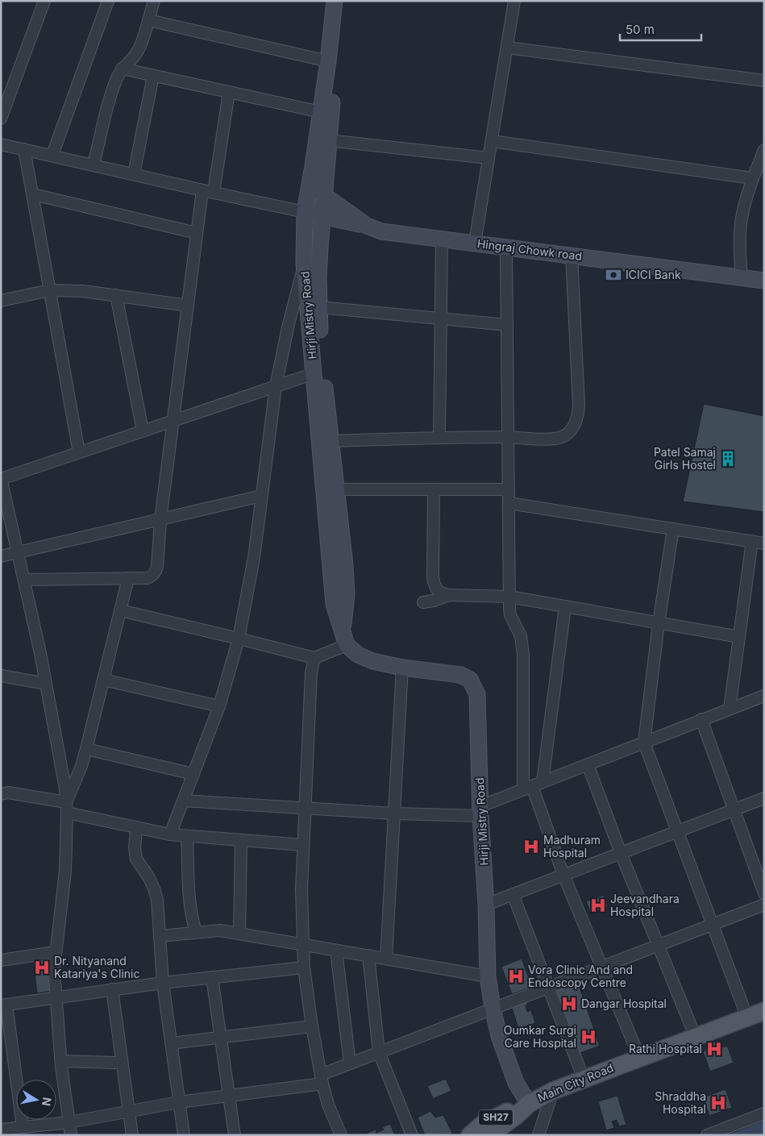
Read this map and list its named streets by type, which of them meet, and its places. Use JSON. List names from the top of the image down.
{
  "streets": {
    "main road": [
      "Hingraj Chowk road",
      "Hirji Mistry Road",
      "Main City Road",
      "SH27"
    ]
  },
  "crossings": [
    ["Hingraj Chowk road", "Hirji Mistry Road"],
    ["Hirji Mistry Road", "Main City Road"]
  ],
  "places": {
    "bank": ["ICICI Bank"],
    "building": ["Patel Samaj Girls Hostel"],
    "hospital": [
      "Madhuram Hospital",
      "Jeevandhara Hospital",
      "Dr. Nityanand Katariya's Clinic",
      "Vora Clinic And and Endoscopy Centre",
      "Dangar Hospital",
      "Oumkar Surgi Care Hospital",
      "Rathi Hospital",
      "Shraddha Hospital"
    ]
  },
  "scale_bar": "50 m",
  "north": "right"
}
